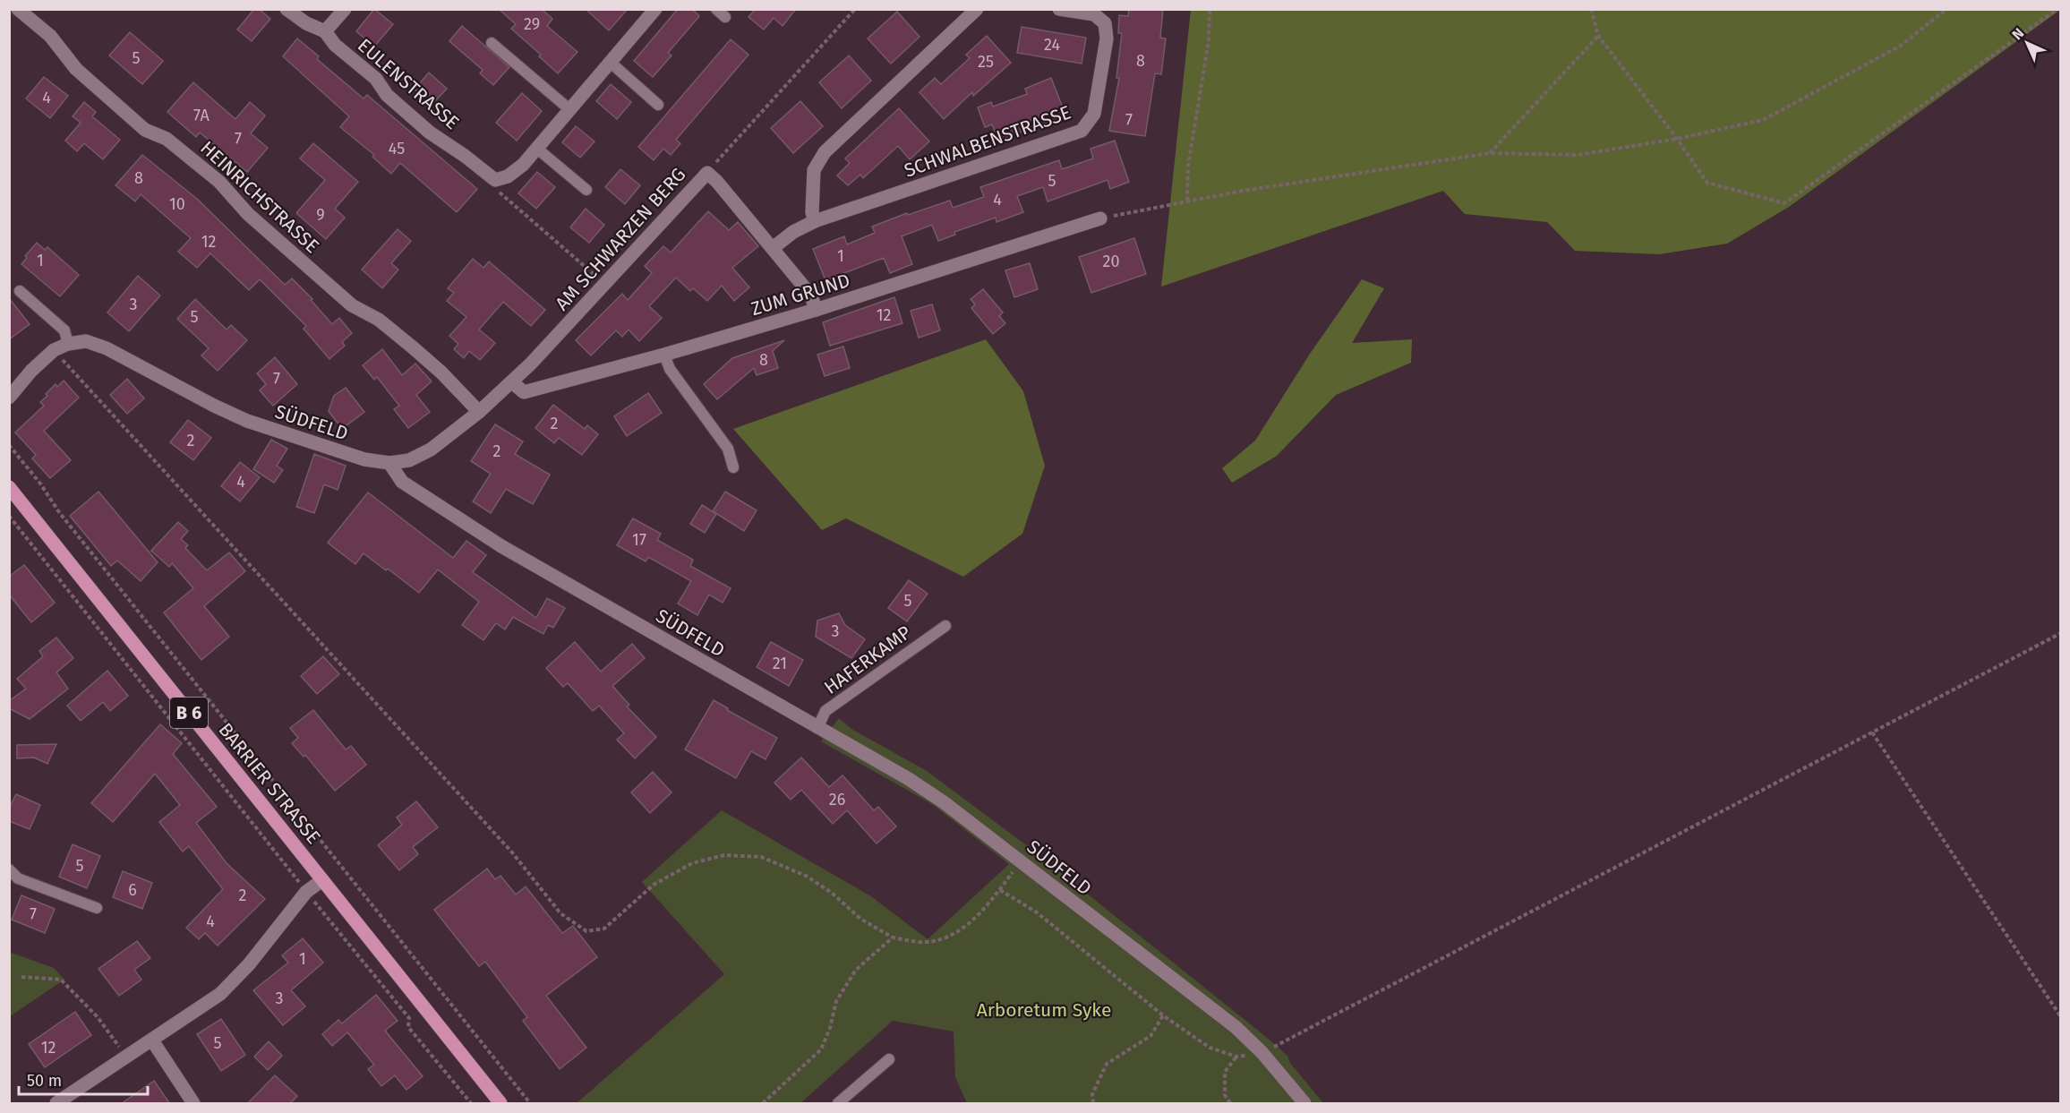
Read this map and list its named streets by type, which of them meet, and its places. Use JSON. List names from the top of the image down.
{
  "streets": {
    "main road": ["B 6", "BARRIER STRASSE"],
    "street": [
      "EULENSTRASSE",
      "SCHWALBENSTRASSE",
      "HEINRICHSTRASSE",
      "AM SCHWARZEN BERG",
      "ZUM GRUND",
      "SÜDFELD"
    ],
    "lane": ["HAFERKAMP"]
  },
  "crossings": [
    ["HEINRICHSTRASSE", "AM SCHWARZEN BERG"],
    ["AM SCHWARZEN BERG", "ZUM GRUND"],
    ["AM SCHWARZEN BERG", "SÜDFELD"],
    ["SÜDFELD", "HAFERKAMP"]
  ],
  "parks": ["Arboretum Syke"],
  "house_numbers": [
    "29",
    "24",
    "5",
    "8",
    "25",
    "4",
    "7A",
    "7",
    "7",
    "45",
    "8",
    "5",
    "4",
    "10",
    "9",
    "12",
    "1",
    "1",
    "20",
    "3",
    "12",
    "5",
    "8",
    "7",
    "2",
    "2",
    "2",
    "4",
    "17",
    "5",
    "3",
    "21",
    "26",
    "5",
    "6",
    "2",
    "7",
    "4",
    "1",
    "3",
    "5",
    "12"
  ],
  "scale_bar": "50 m",
  "north": "top left"
}
